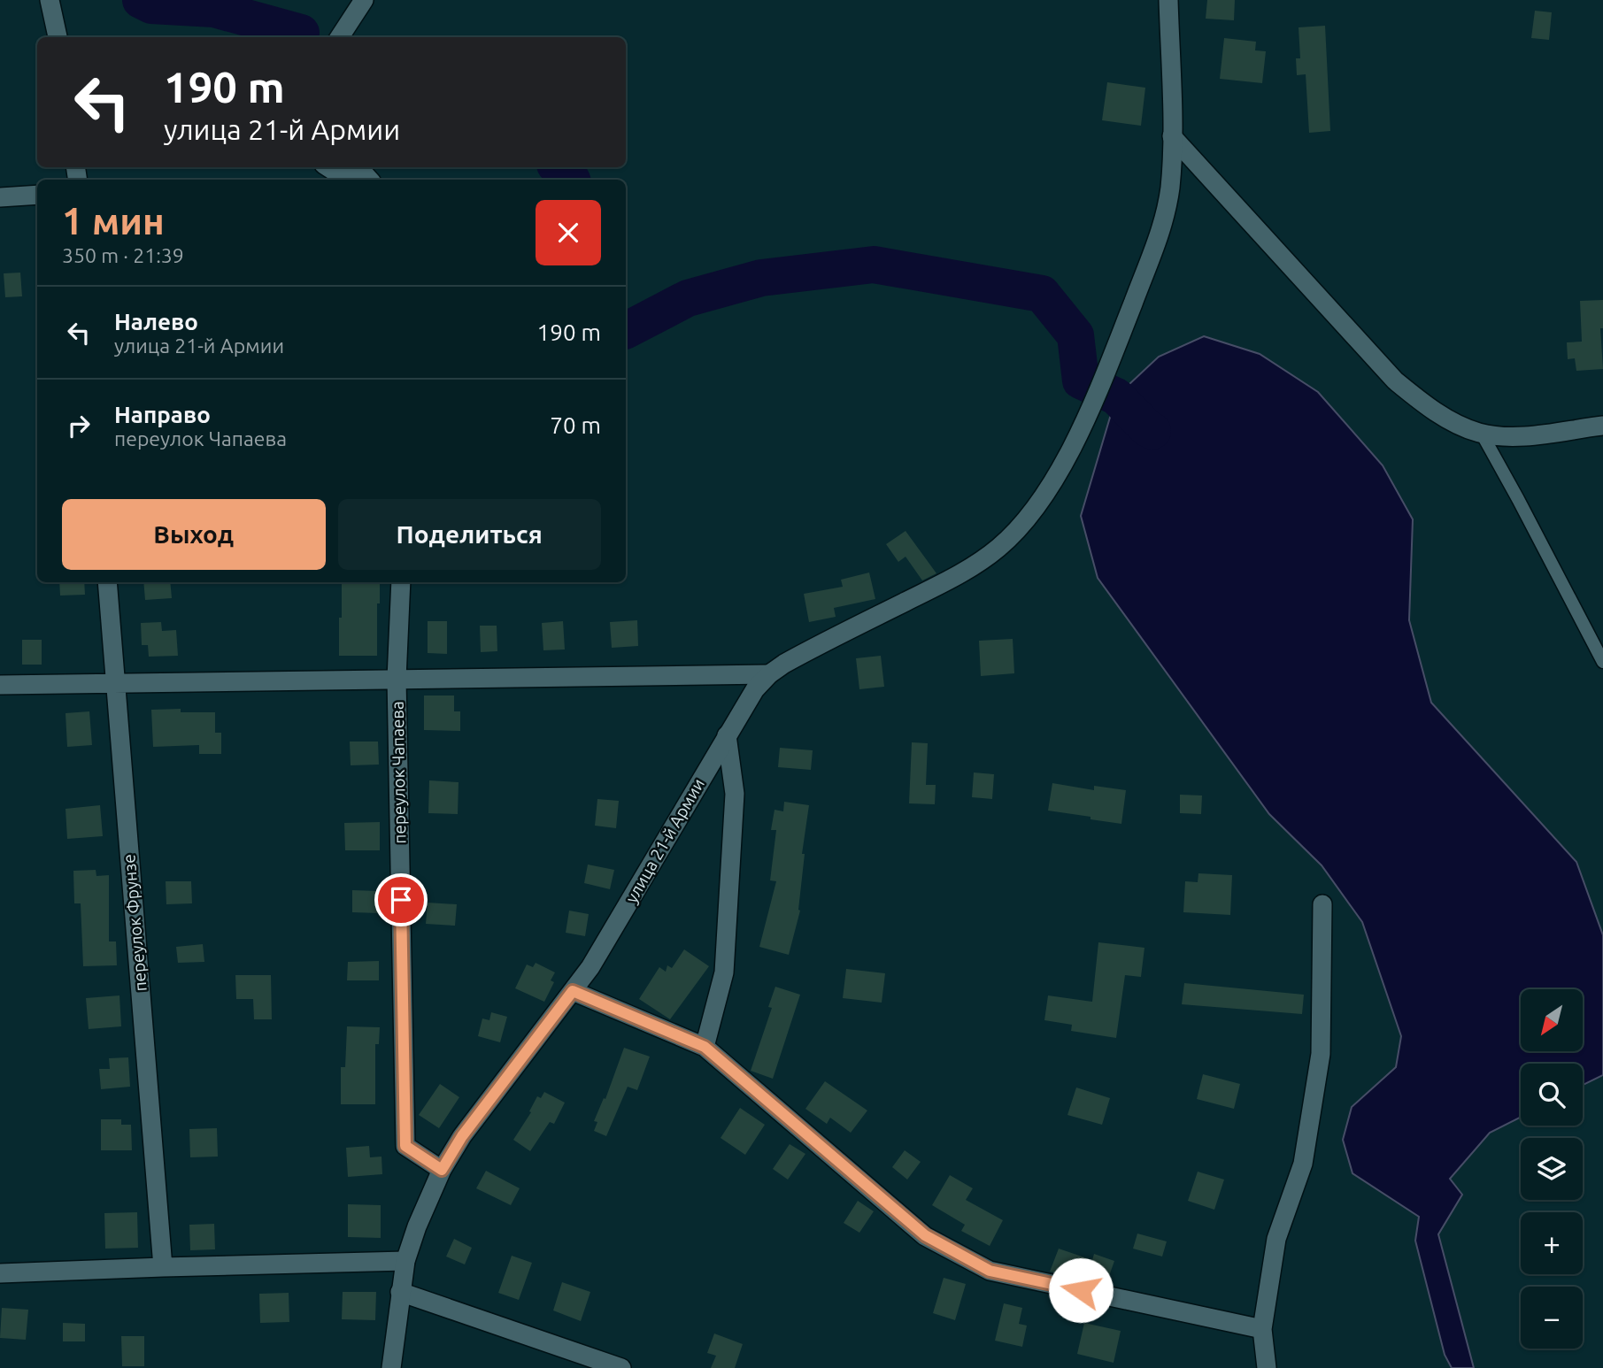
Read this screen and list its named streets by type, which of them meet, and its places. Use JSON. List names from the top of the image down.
{
  "streets": {
    "street": ["переулок Чапаева", "улица 21-й Армии", "переулок Фрунзе"]
  },
  "crossings": [
    ["переулок Чапаева", "улица 21-й Армии"]
  ],
  "north": "bottom left",
  "page": {
    "turn": ["190 m", "улица 21-й Армии"],
    "heading": ["1 мин", "350 m · 21:39"],
    "list": [
      {
        "name": "Налево",
        "note": "улица 21-й Армии",
        "value": "190 m"
      },
      {
        "name": "Направо",
        "note": "переулок Чапаева",
        "value": "70 m"
      }
    ],
    "buttons": ["Выход", "Поделиться"],
    "map_buttons": ["+", "−"]
  }
}
